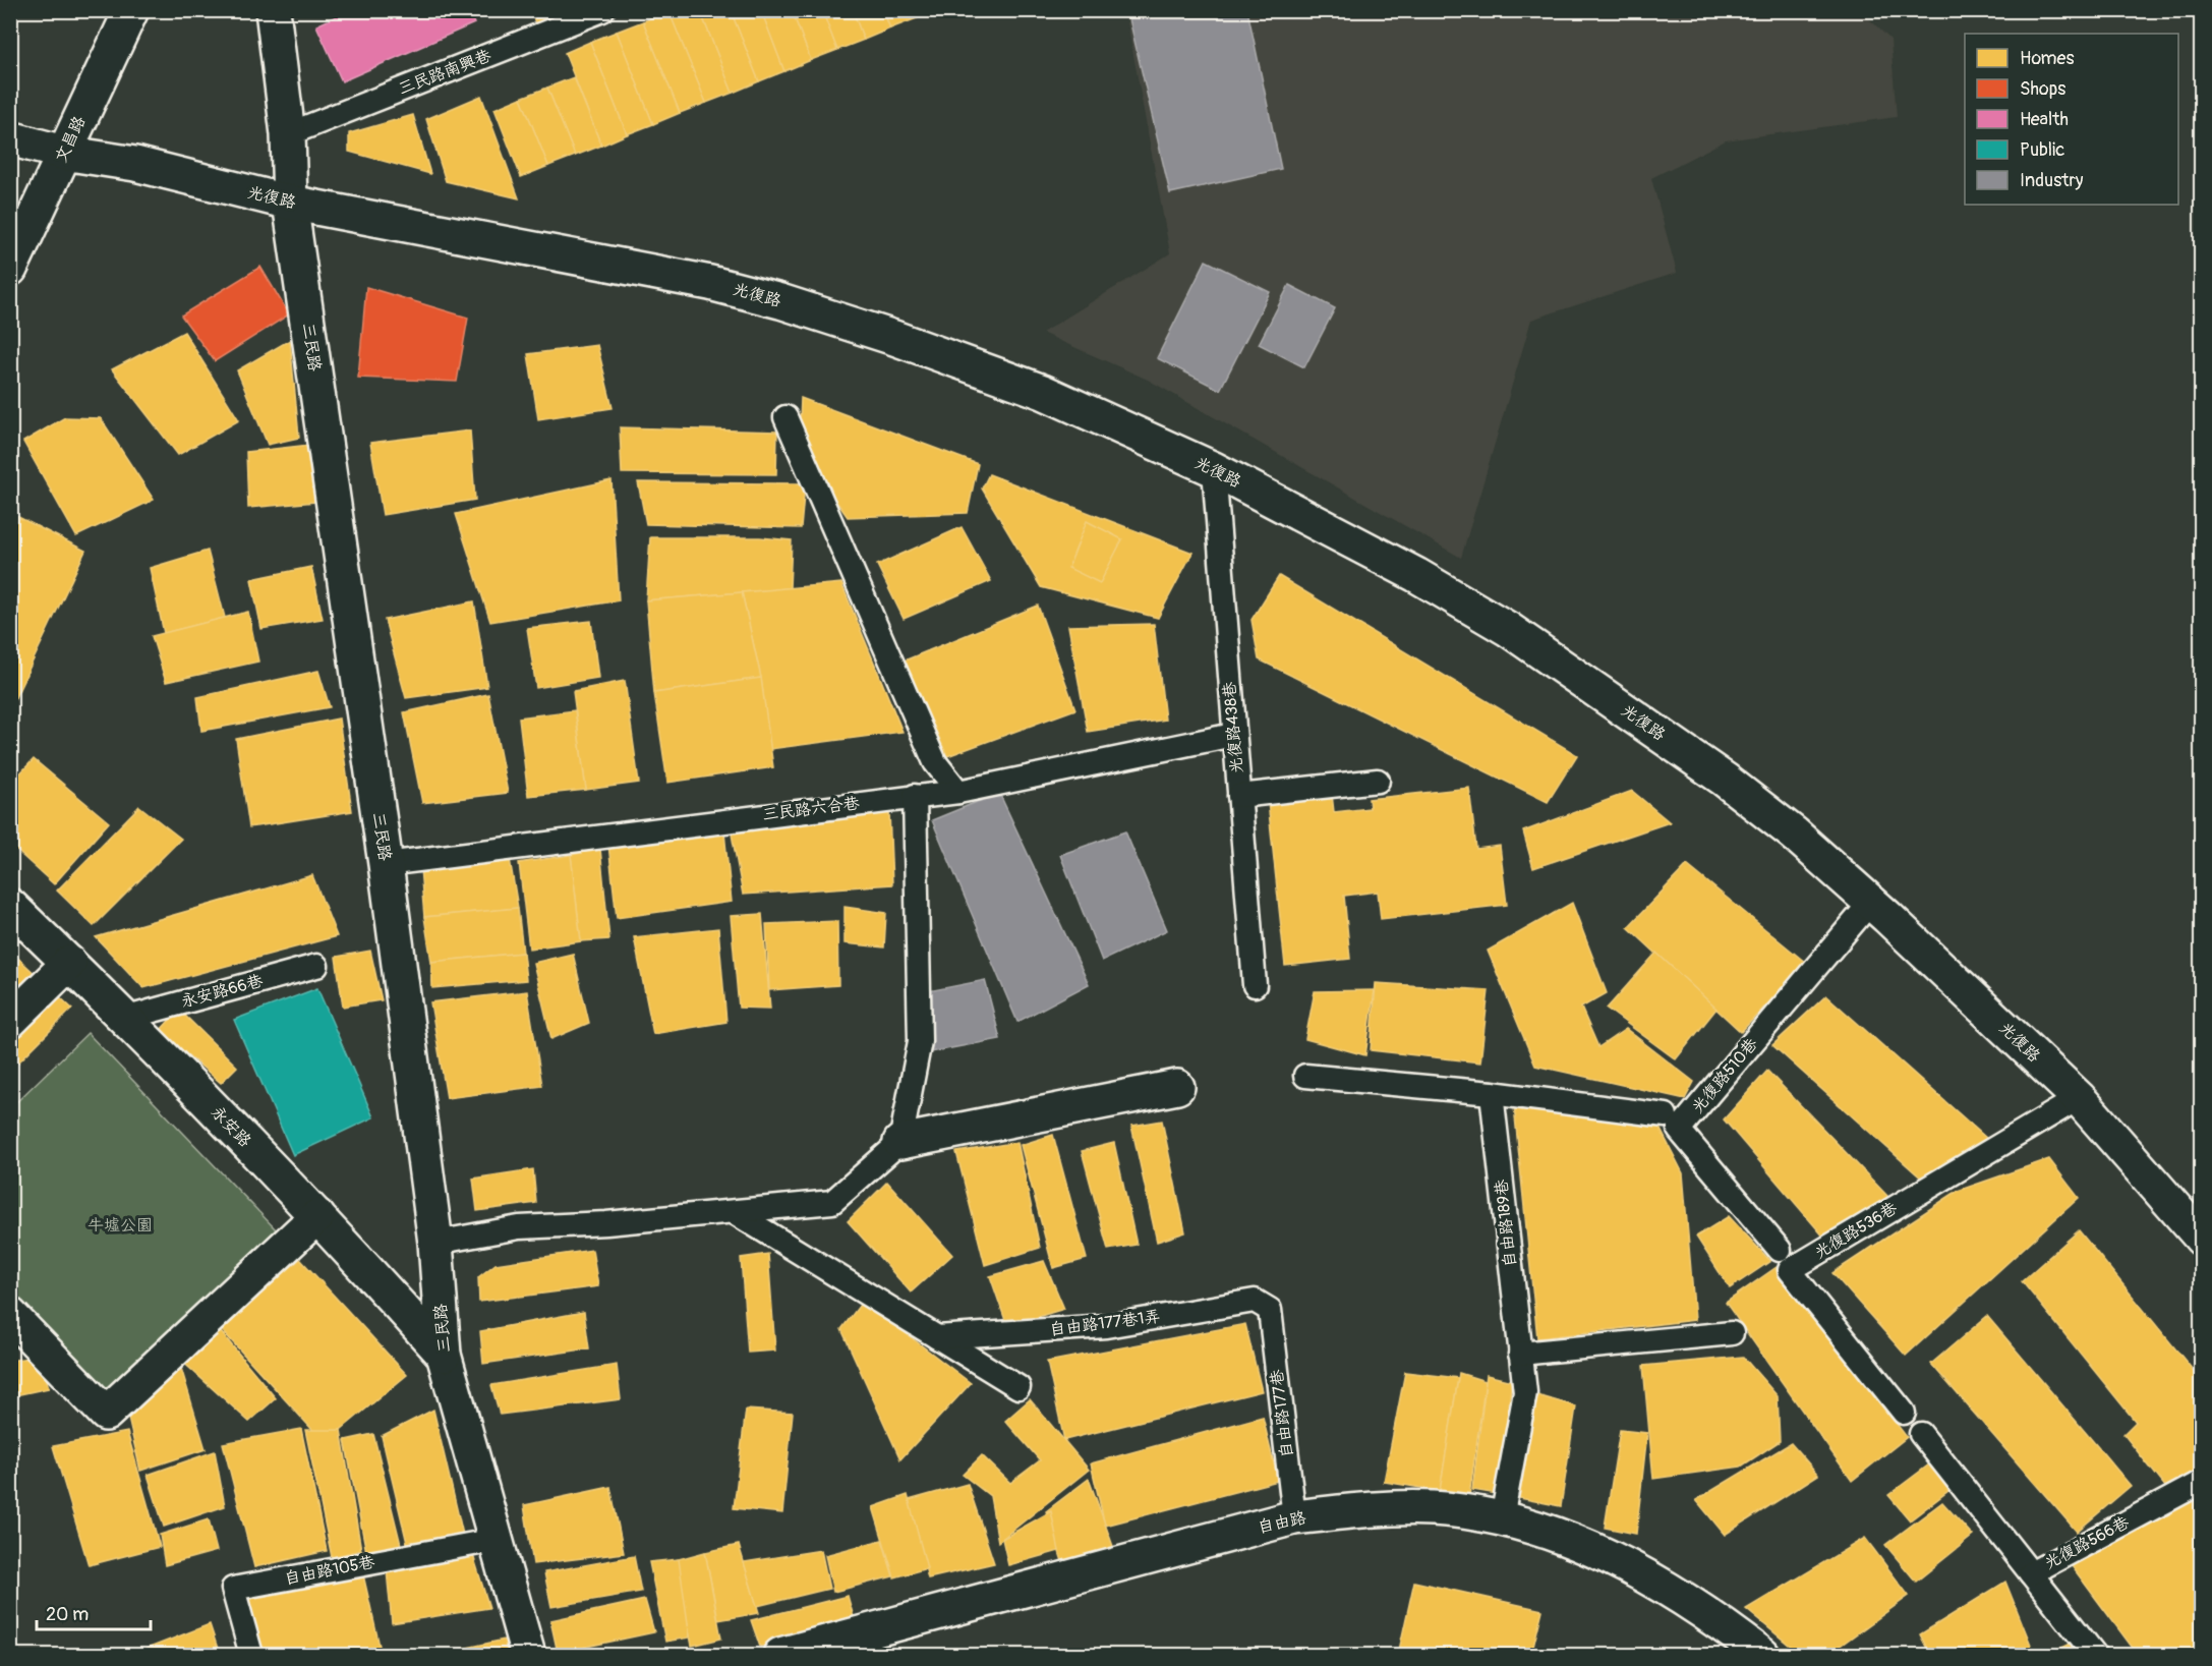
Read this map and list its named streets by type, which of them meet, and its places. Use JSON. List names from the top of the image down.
{
  "streets": {
    "street": [
      "文昌路",
      "光復路",
      "三民路",
      "永安路",
      "自由路"
    ],
    "lane": [
      "三民路南興巷",
      "光復路438巷",
      "三民路六合巷",
      "永安路66巷",
      "光復路510巷",
      "自由路189巷",
      "光復路536巷",
      "自由路177巷1弄",
      "自由路177巷",
      "光復路566巷",
      "自由路105巷"
    ]
  },
  "crossings": [
    ["三民路南興巷", "三民路"],
    ["文昌路", "光復路"],
    ["光復路", "三民路"],
    ["光復路", "光復路438巷"],
    ["光復路", "光復路510巷"],
    ["光復路", "光復路536巷"],
    ["三民路", "三民路六合巷"],
    ["三民路", "永安路"],
    ["三民路", "自由路105巷"],
    ["光復路438巷", "三民路六合巷"],
    ["永安路66巷", "永安路"],
    ["自由路189巷", "自由路"],
    ["自由路177巷1弄", "自由路177巷"],
    ["自由路177巷", "自由路"]
  ],
  "parks": ["牛墟公園"],
  "legend": [
    "Homes",
    "Shops",
    "Health",
    "Public",
    "Industry"
  ],
  "scale_bar": "20 m"
}
